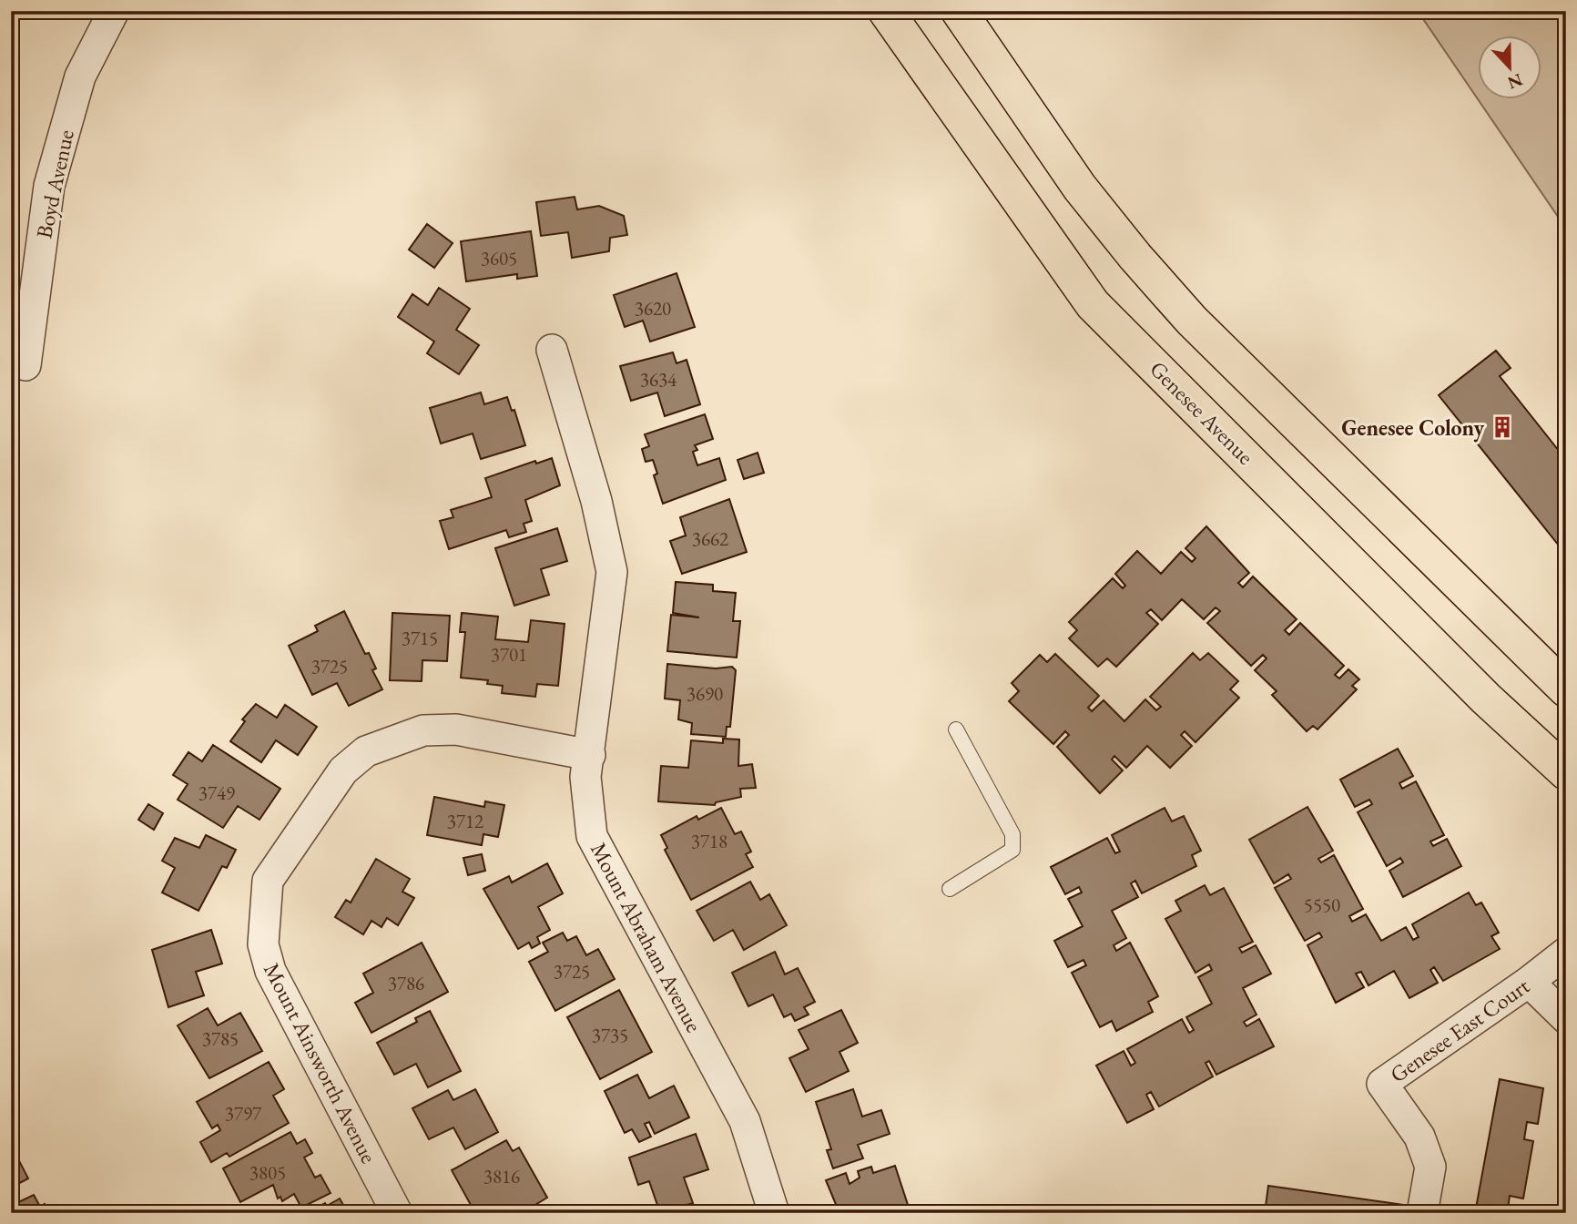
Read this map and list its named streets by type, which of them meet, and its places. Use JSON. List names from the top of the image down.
{
  "streets": {
    "main road": ["Genesee Avenue"],
    "street": [
      "Boyd Avenue",
      "Mount Abraham Avenue",
      "Genesee East Court",
      "Mount Ainsworth Avenue"
    ]
  },
  "crossings": [
    ["Mount Abraham Avenue", "Mount Ainsworth Avenue"]
  ],
  "places": {
    "building": ["Genesee Colony"]
  },
  "house_numbers": [
    "3605",
    "3620",
    "3634",
    "3662",
    "3715",
    "3701",
    "3725",
    "3690",
    "3749",
    "3712",
    "3718",
    "5550",
    "3725",
    "3786",
    "3735",
    "3785",
    "3797",
    "3805",
    "3816"
  ],
  "north": "bottom"
}
